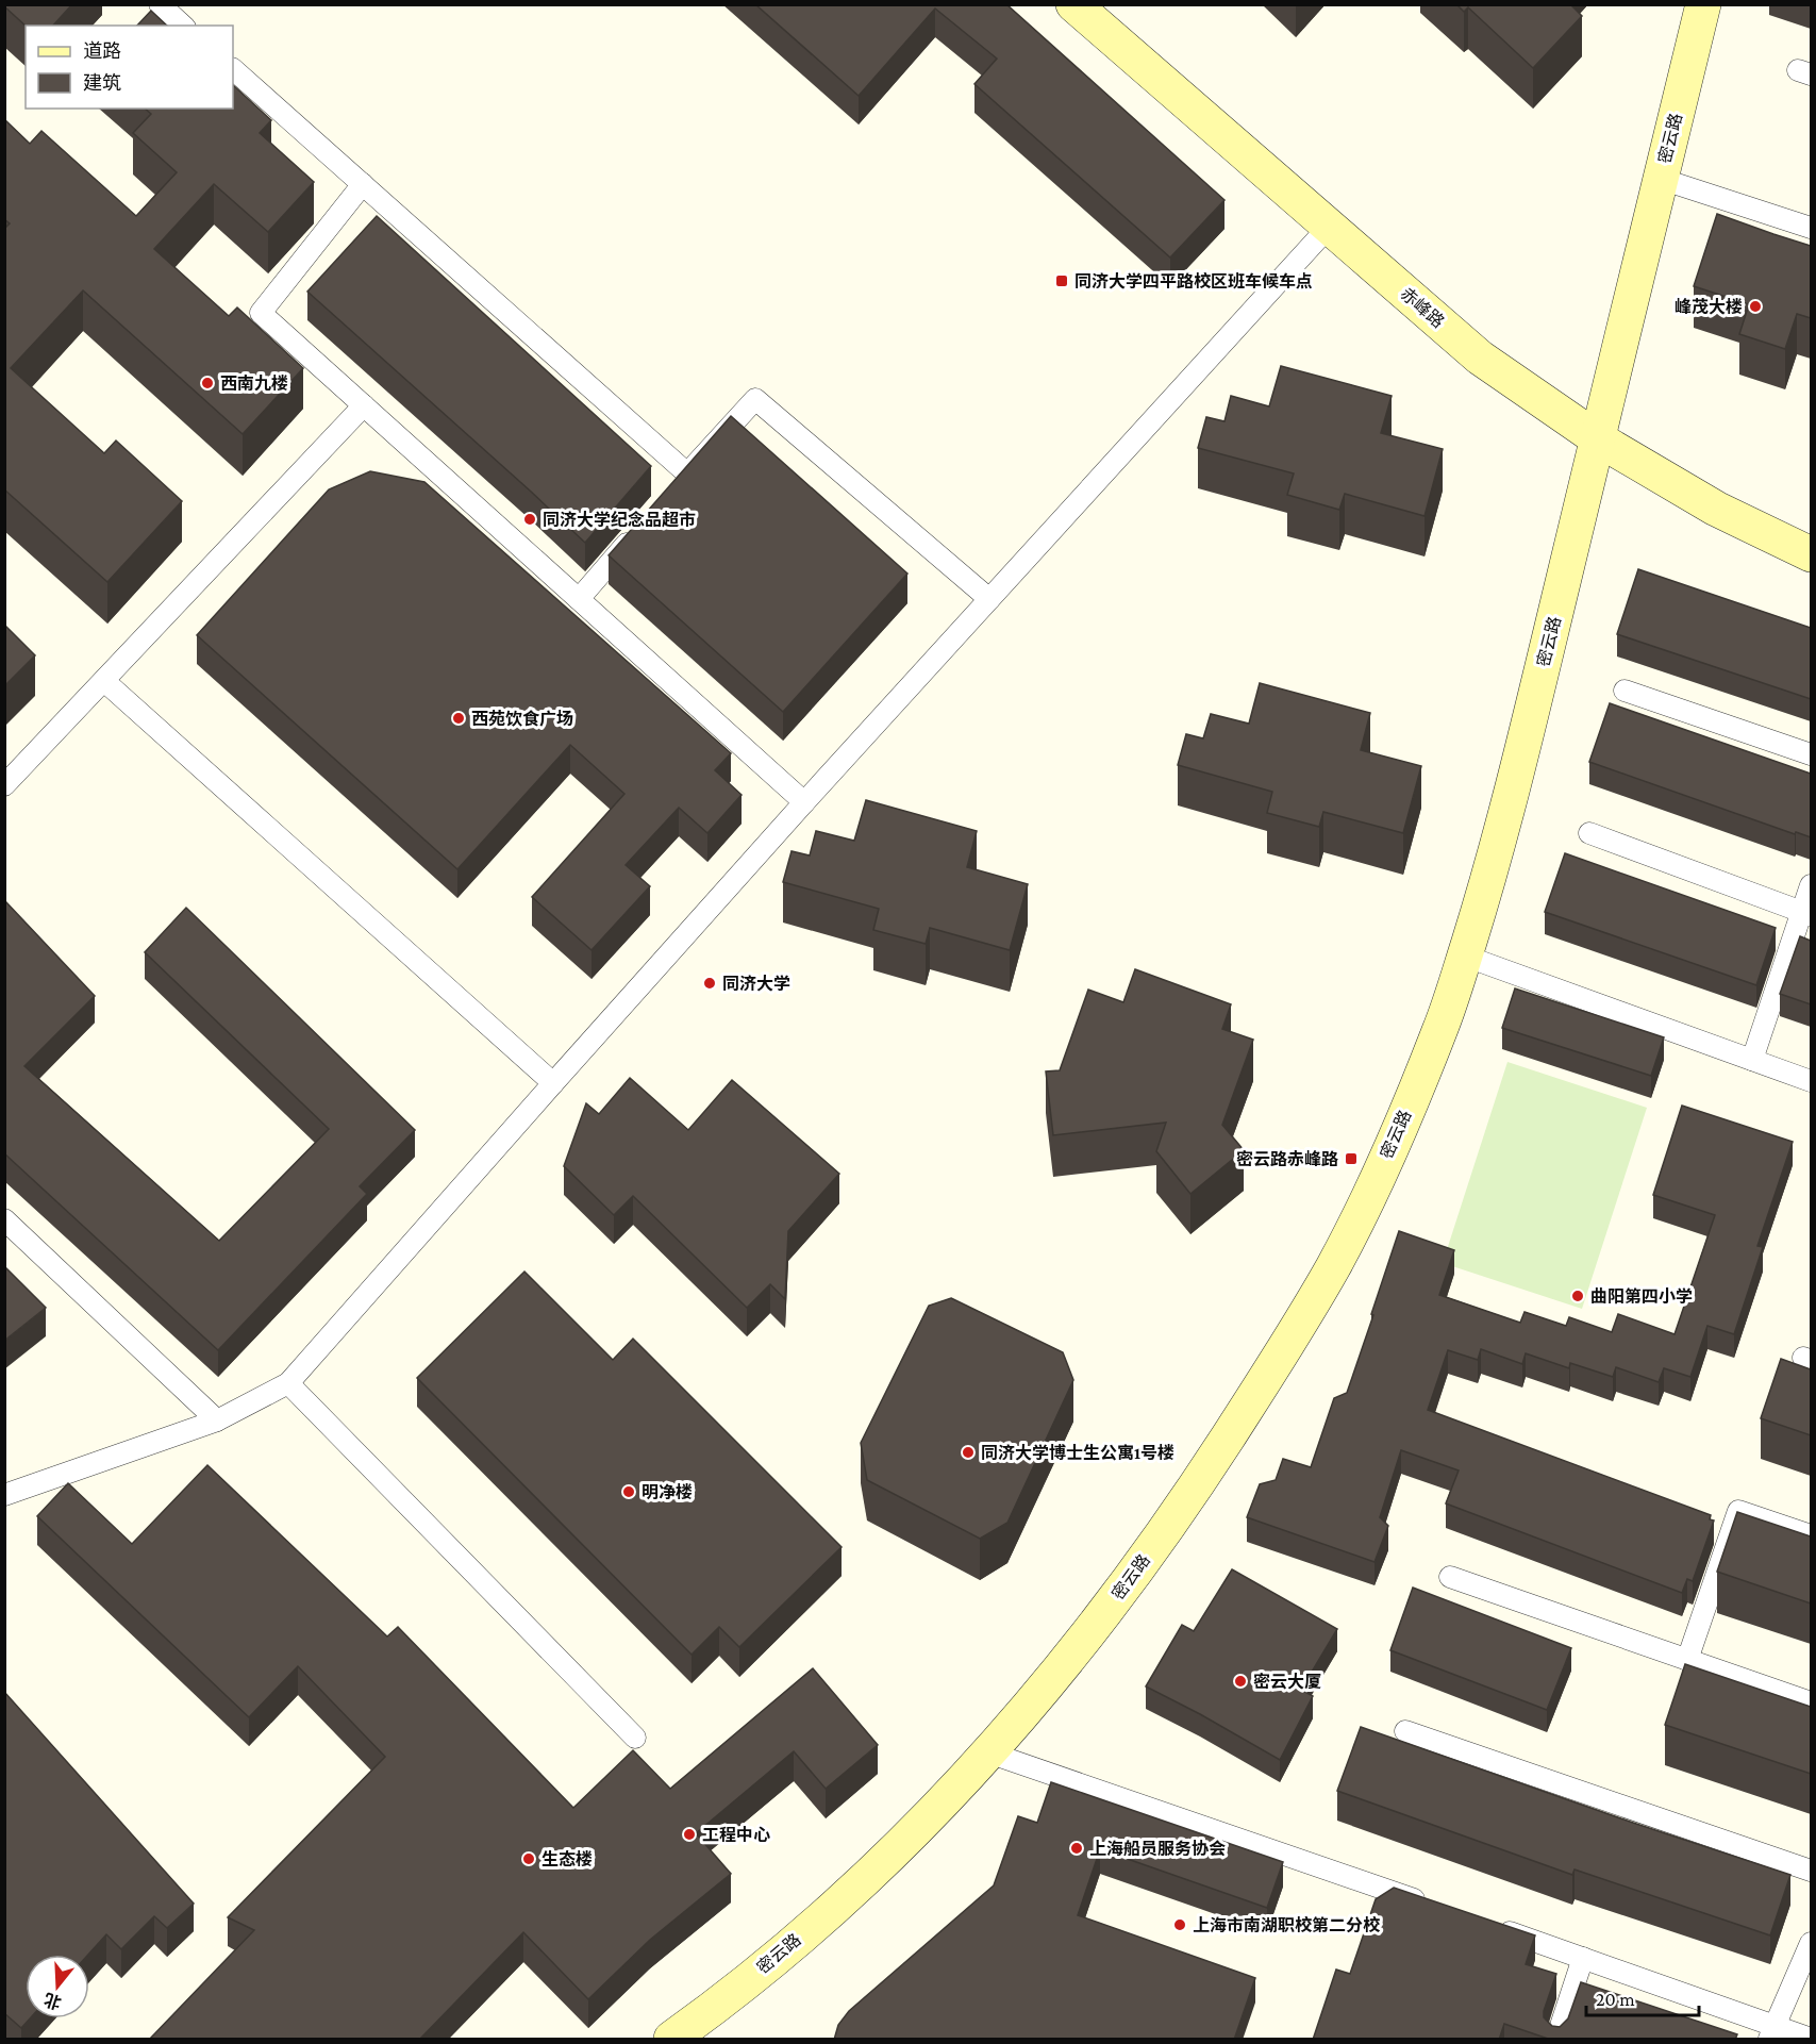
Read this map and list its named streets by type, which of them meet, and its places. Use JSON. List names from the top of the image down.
{
  "streets": {
    "street": ["密云路", "赤峰路"]
  },
  "crossings": [
    ["密云路", "赤峰路"]
  ],
  "places": {
    "transit": ["同济大学四平路校区班车候车点", "密云路赤峰路"],
    "other": [
      "峰茂大楼",
      "西南九楼",
      "同济大学纪念品超市",
      "西苑饮食广场",
      "同济大学",
      "曲阳第四小学",
      "同济大学博士生公寓1号楼",
      "明净楼",
      "密云大厦",
      "工程中心",
      "上海船员服务协会",
      "生态楼",
      "上海市南湖职校第二分校"
    ]
  },
  "legend": ["道路", "建筑"],
  "scale_bar": "20 m",
  "north": "bottom"
}
